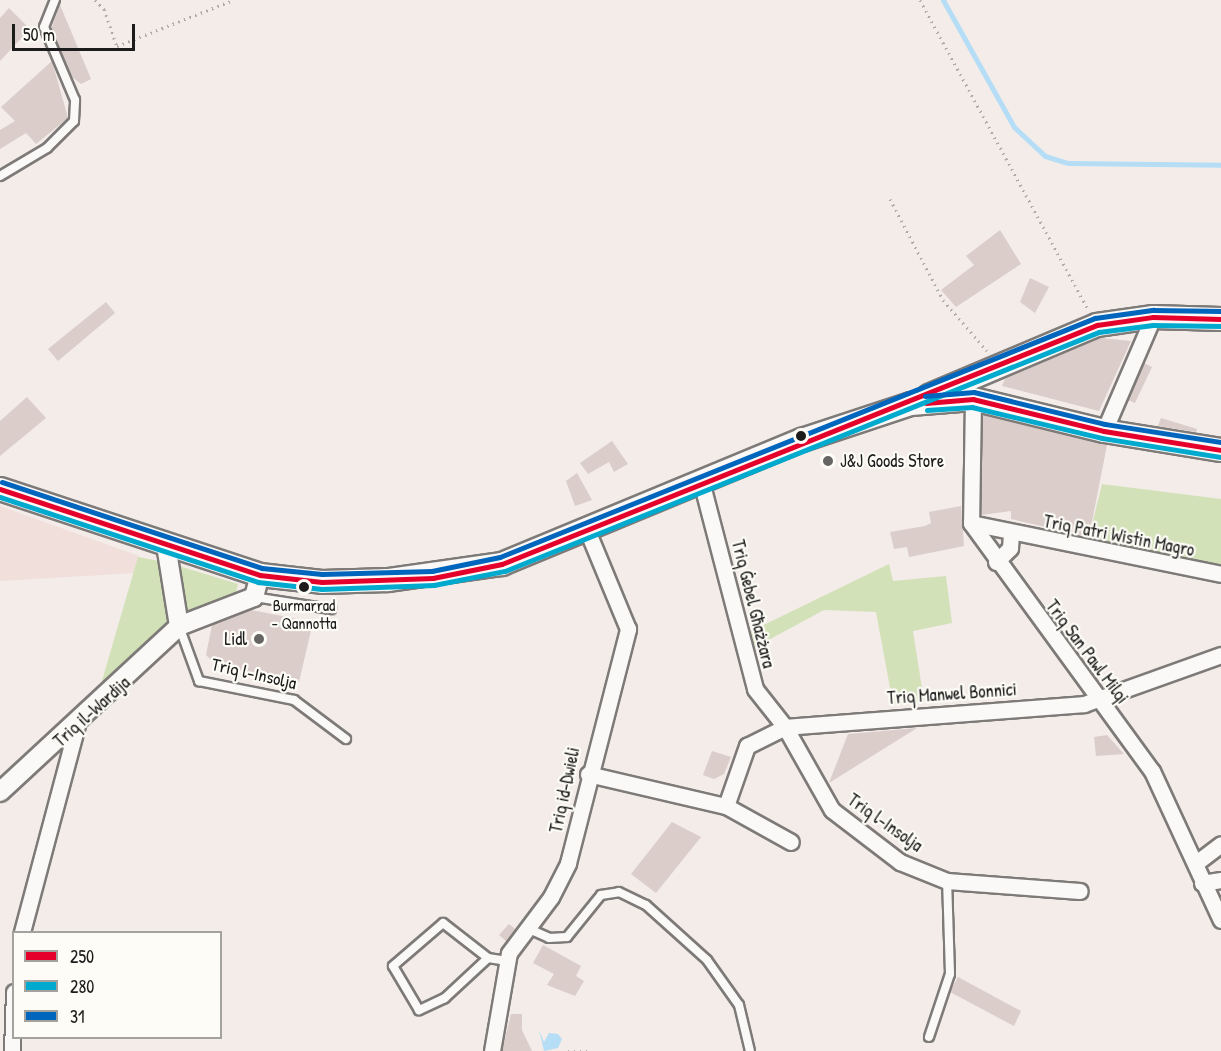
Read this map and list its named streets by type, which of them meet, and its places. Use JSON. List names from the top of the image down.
{
  "streets": {
    "street": [
      "Triq Patri Wistin Magro",
      "Triq Ġebel Għażżara",
      "Triq San Pawl Milqi",
      "Triq l-Insolja",
      "Triq Manwel Bonnici",
      "Triq il-Wardija",
      "Triq id-Dwieli"
    ]
  },
  "crossings": [
    ["Triq Patri Wistin Magro", "Triq San Pawl Milqi"],
    ["Triq Ġebel Għażżara", "Triq l-Insolja"],
    ["Triq Ġebel Għażżara", "Triq Manwel Bonnici"],
    ["Triq San Pawl Milqi", "Triq Manwel Bonnici"],
    ["Triq l-Insolja", "Triq Manwel Bonnici"],
    ["Triq l-Insolja", "Triq il-Wardija"]
  ],
  "places": ["J&J Goods Store", "Burmarrad - Qannotta", "Lidl"],
  "lines": ["transit line 31", "transit line 250", "transit line 280"],
  "legend": ["250", "280", "31"],
  "scale_bar": "50 m"
}
